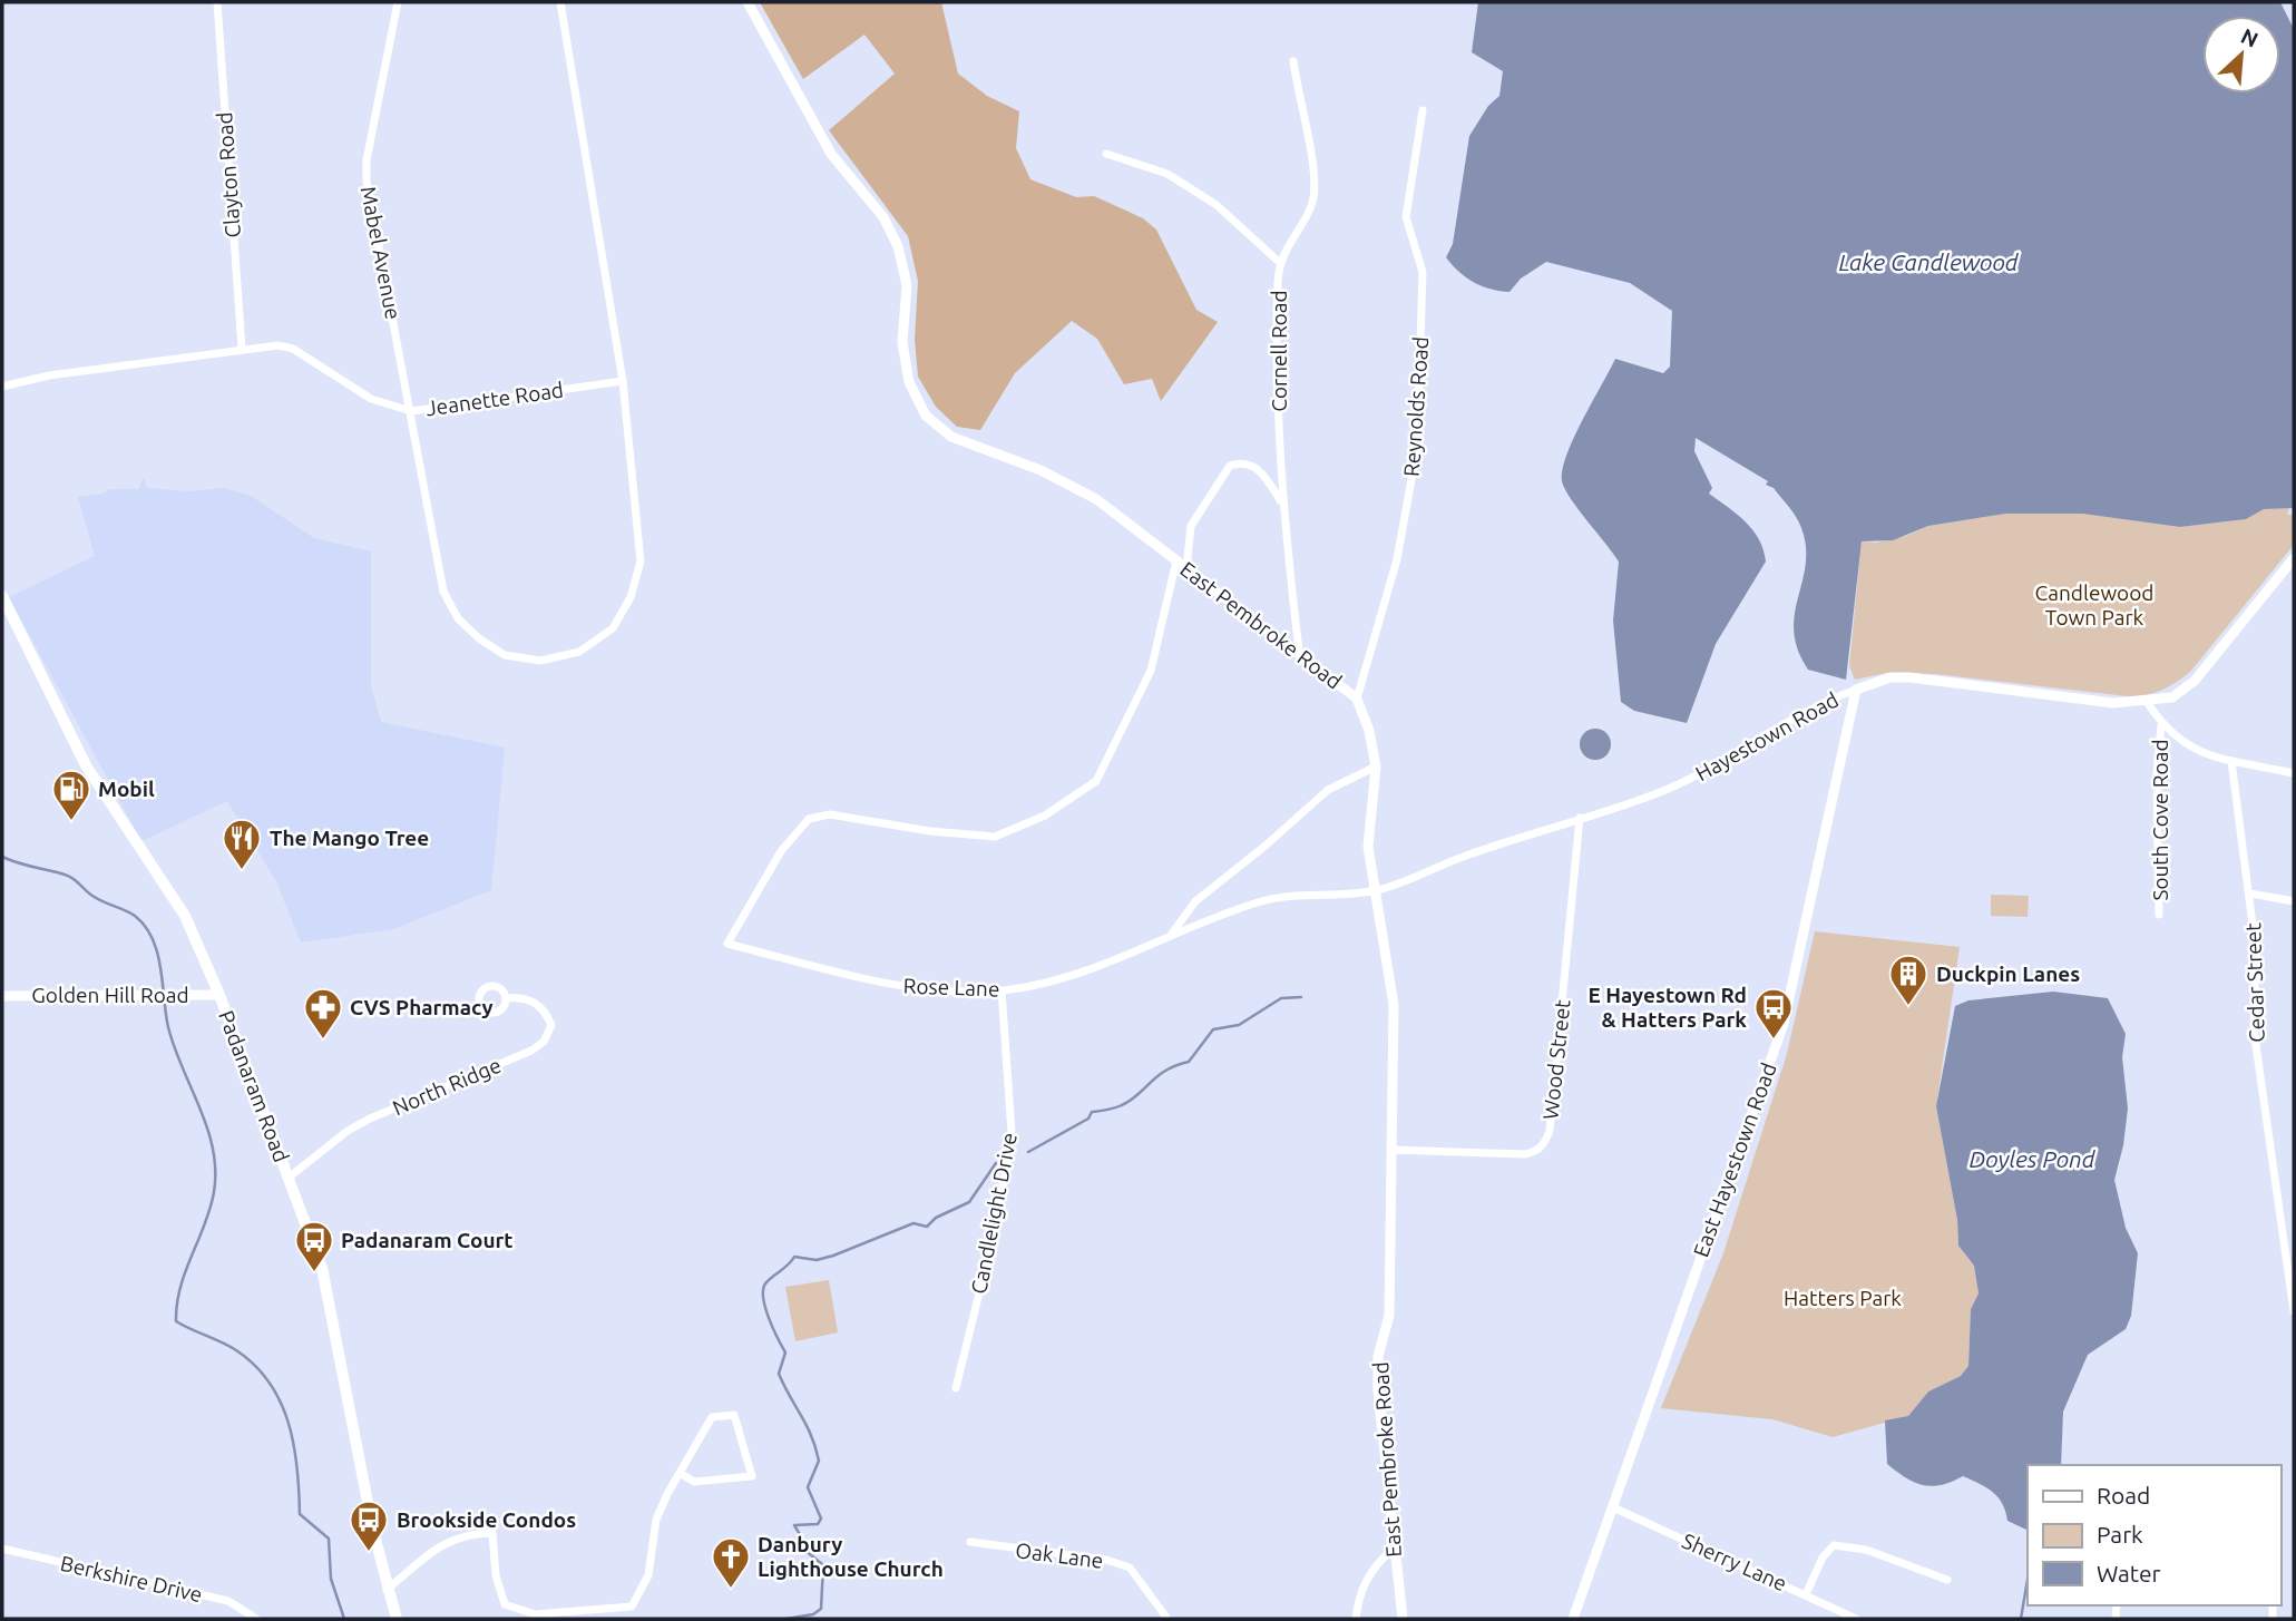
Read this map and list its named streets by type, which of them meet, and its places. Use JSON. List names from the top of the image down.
{
  "streets": {
    "main road": ["Padanaram Road"],
    "street": [
      "Clayton Road",
      "Mabel Avenue",
      "Cornell Road",
      "Jeanette Road",
      "Reynolds Road",
      "East Pembroke Road",
      "Hayestown Road",
      "South Cove Road",
      "Cedar Street",
      "Rose Lane",
      "Golden Hill Road",
      "Wood Street",
      "North Ridge",
      "East Hayestown Road",
      "Candlelight Drive",
      "Oak Lane",
      "Sherry Lane",
      "Berkshire Drive"
    ]
  },
  "crossings": [
    ["Clayton Road", "Jeanette Road"],
    ["Mabel Avenue", "Jeanette Road"],
    ["Cornell Road", "East Pembroke Road"],
    ["Reynolds Road", "East Pembroke Road"],
    ["East Pembroke Road", "Hayestown Road"],
    ["East Pembroke Road", "Rose Lane"],
    ["East Pembroke Road", "Wood Street"],
    ["Hayestown Road", "Rose Lane"],
    ["Hayestown Road", "Wood Street"],
    ["Hayestown Road", "East Hayestown Road"],
    ["Rose Lane", "Candlelight Drive"],
    ["Golden Hill Road", "Padanaram Road"],
    ["Padanaram Road", "North Ridge"],
    ["East Hayestown Road", "Sherry Lane"]
  ],
  "water": ["Lake Candlewood", "Doyles Pond"],
  "parks": ["Candlewood Town Park", "Hatters Park"],
  "places": {
    "fuel station": ["Mobil"],
    "restaurant": ["The Mango Tree"],
    "building": ["Duckpin Lanes"],
    "pharmacy": ["CVS Pharmacy"],
    "bus stop": ["E Hayestown Rd & Hatters Park", "Padanaram Court", "Brookside Condos"],
    "church": ["Danbury Lighthouse Church"]
  },
  "legend": ["Road", "Park", "Water"],
  "north": "top right"
}
